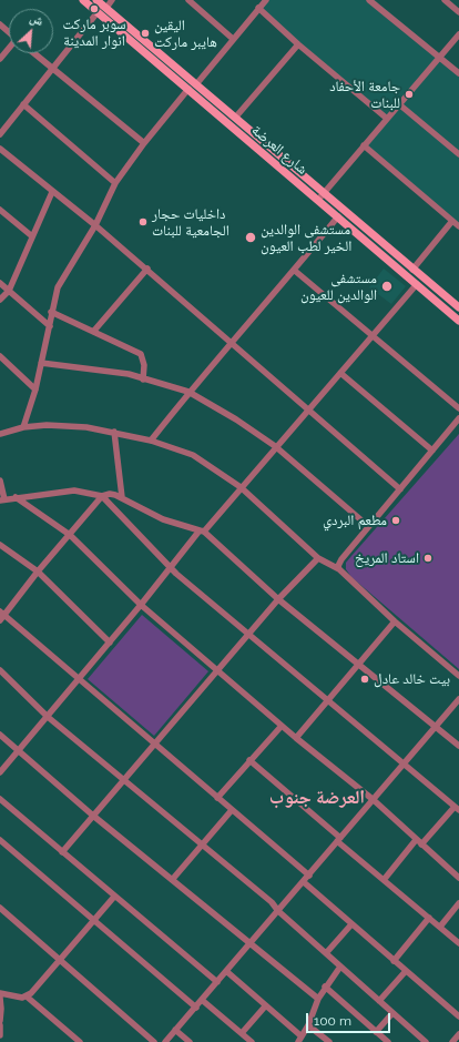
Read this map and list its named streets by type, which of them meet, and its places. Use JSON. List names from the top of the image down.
{
  "streets": {
    "main road": ["شارع العرضة"]
  },
  "districts": ["العرضة جنوب"],
  "places": [
    "سوبر ماركت انوار المدينة",
    "اليقين هايبر ماركت",
    "جامعة الأحفاد للبنات",
    "داخليات حجار الجامعية للبنات",
    "مستشفى الوالدين الخير لطب العيون",
    "مستشفى الوالدين للعيون",
    "مطعم البردي",
    "استاد المريخ",
    "بيت خالد عادل"
  ],
  "scale_bar": "100 m",
  "north": "top right"
}
